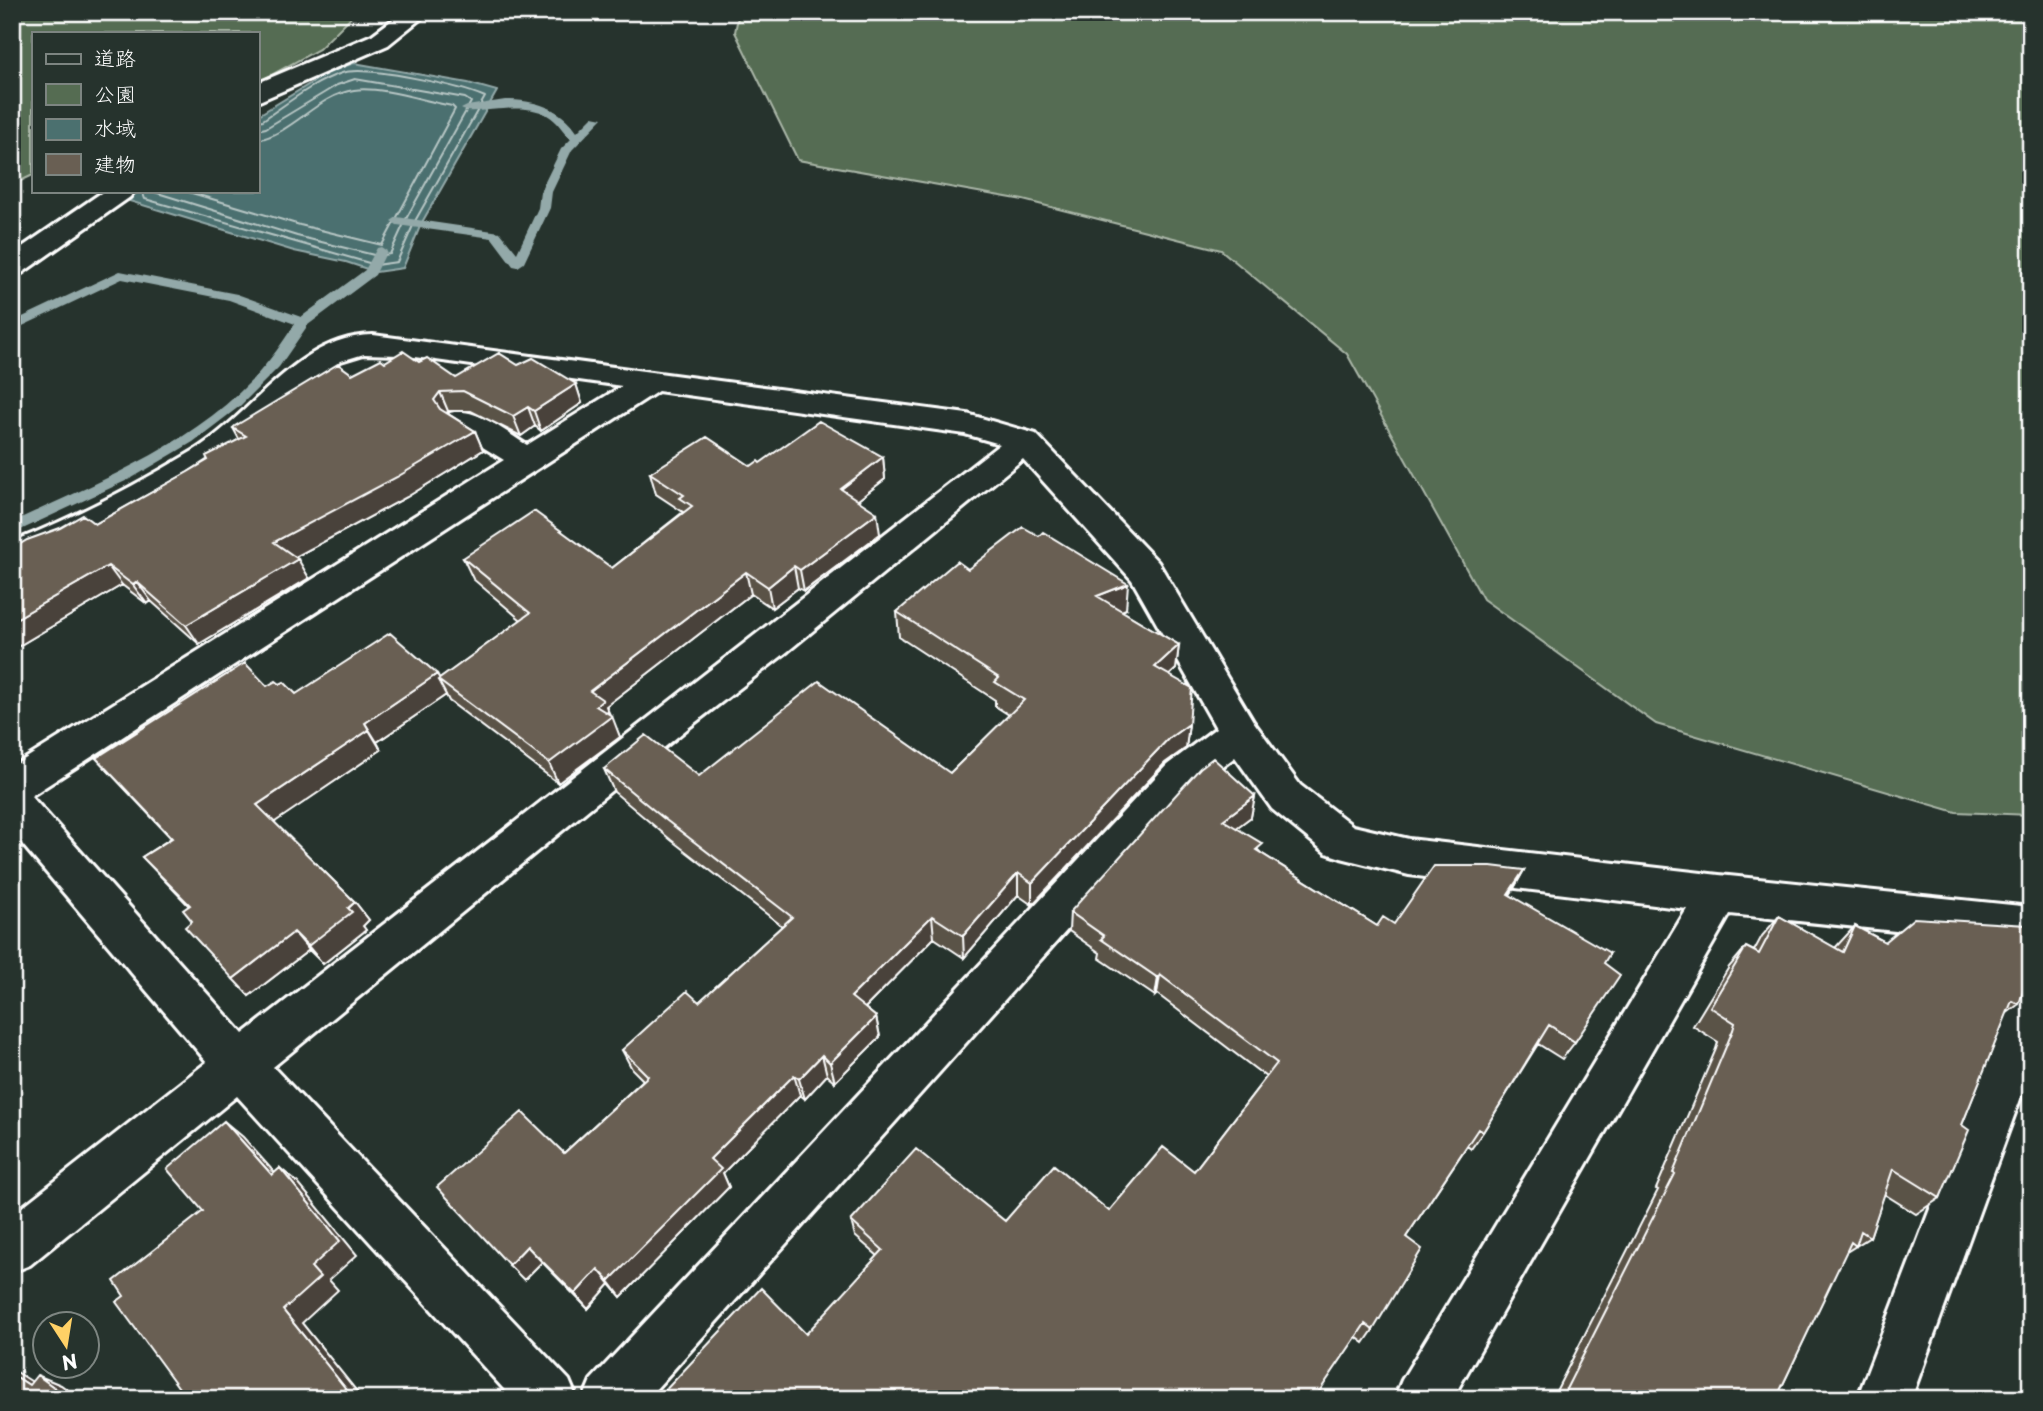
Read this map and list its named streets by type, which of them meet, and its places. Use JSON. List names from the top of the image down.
{
  "legend": [
    "道路",
    "公園",
    "水域",
    "建物"
  ],
  "north": "bottom"
}
